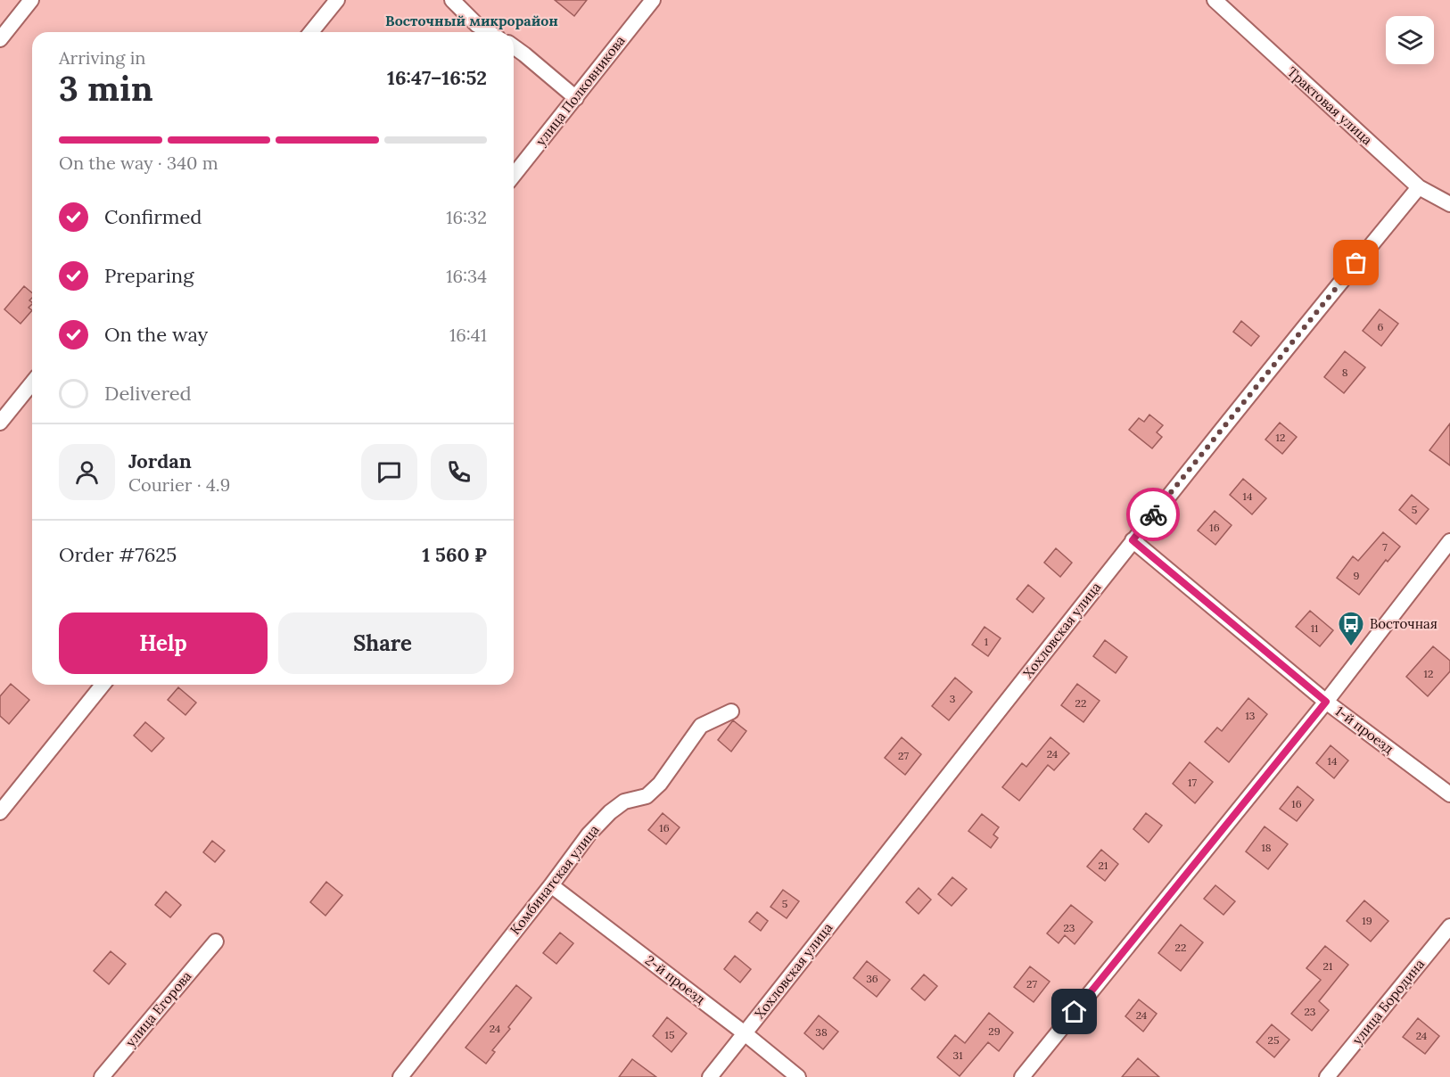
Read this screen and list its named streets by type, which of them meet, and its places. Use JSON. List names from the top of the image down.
{
  "streets": {
    "street": [
      "улица Полковникова",
      "Трактовая улица",
      "Хохловская улица",
      "1-й проезд",
      "Комбинатская улица",
      "2-й проезд",
      "улица Бородина",
      "улица Егорова"
    ]
  },
  "crossings": [
    ["Трактовая улица", "Хохловская улица"],
    ["Хохловская улица", "1-й проезд"],
    ["Хохловская улица", "2-й проезд"],
    ["Комбинатская улица", "2-й проезд"]
  ],
  "districts": ["Восточный микрорайон"],
  "places": {
    "bus stop": ["Восточная"]
  },
  "house_numbers": [
    "6",
    "8",
    "12",
    "14",
    "5",
    "16",
    "7",
    "9",
    "11",
    "1",
    "12",
    "3",
    "22",
    "13",
    "24",
    "27",
    "14",
    "17",
    "16",
    "16",
    "18",
    "21",
    "5",
    "19",
    "23",
    "22",
    "21",
    "36",
    "27",
    "23",
    "24",
    "24",
    "29",
    "38",
    "15",
    "24",
    "25",
    "31"
  ],
  "page": {
    "heading": ["3 min", "Arriving in", "16:47–16:52"],
    "panel": [
      "Jordan",
      "Courier · 4.9",
      "Order #7625",
      "1 560 ₽"
    ],
    "bar": "On the way · 340 m",
    "list": [
      ["Confirmed", "16:32"],
      ["Preparing", "16:34"],
      ["On the way", "16:41"],
      "Delivered"
    ],
    "buttons": ["Help", "Share"]
  }
}
